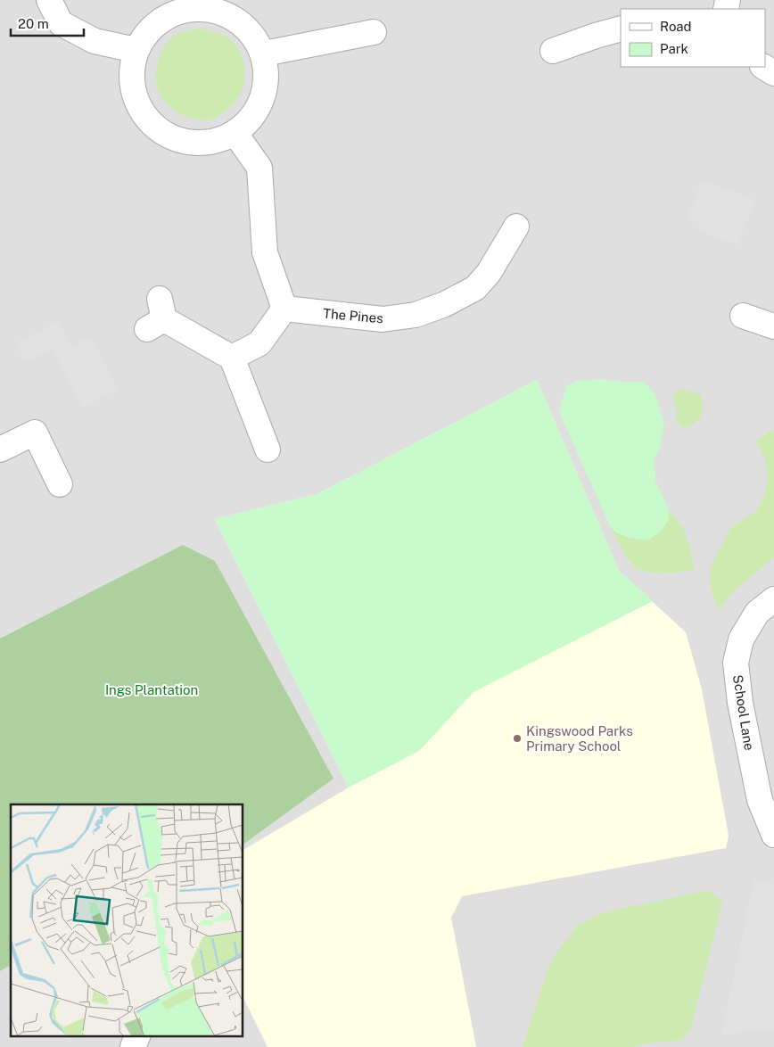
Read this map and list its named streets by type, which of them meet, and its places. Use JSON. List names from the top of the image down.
{
  "streets": {
    "street": ["The Pines", "School Lane"]
  },
  "parks": ["Ings Plantation"],
  "places": ["Kingswood Parks Primary School"],
  "legend": ["Road", "Park"],
  "scale_bar": "20 m"
}
